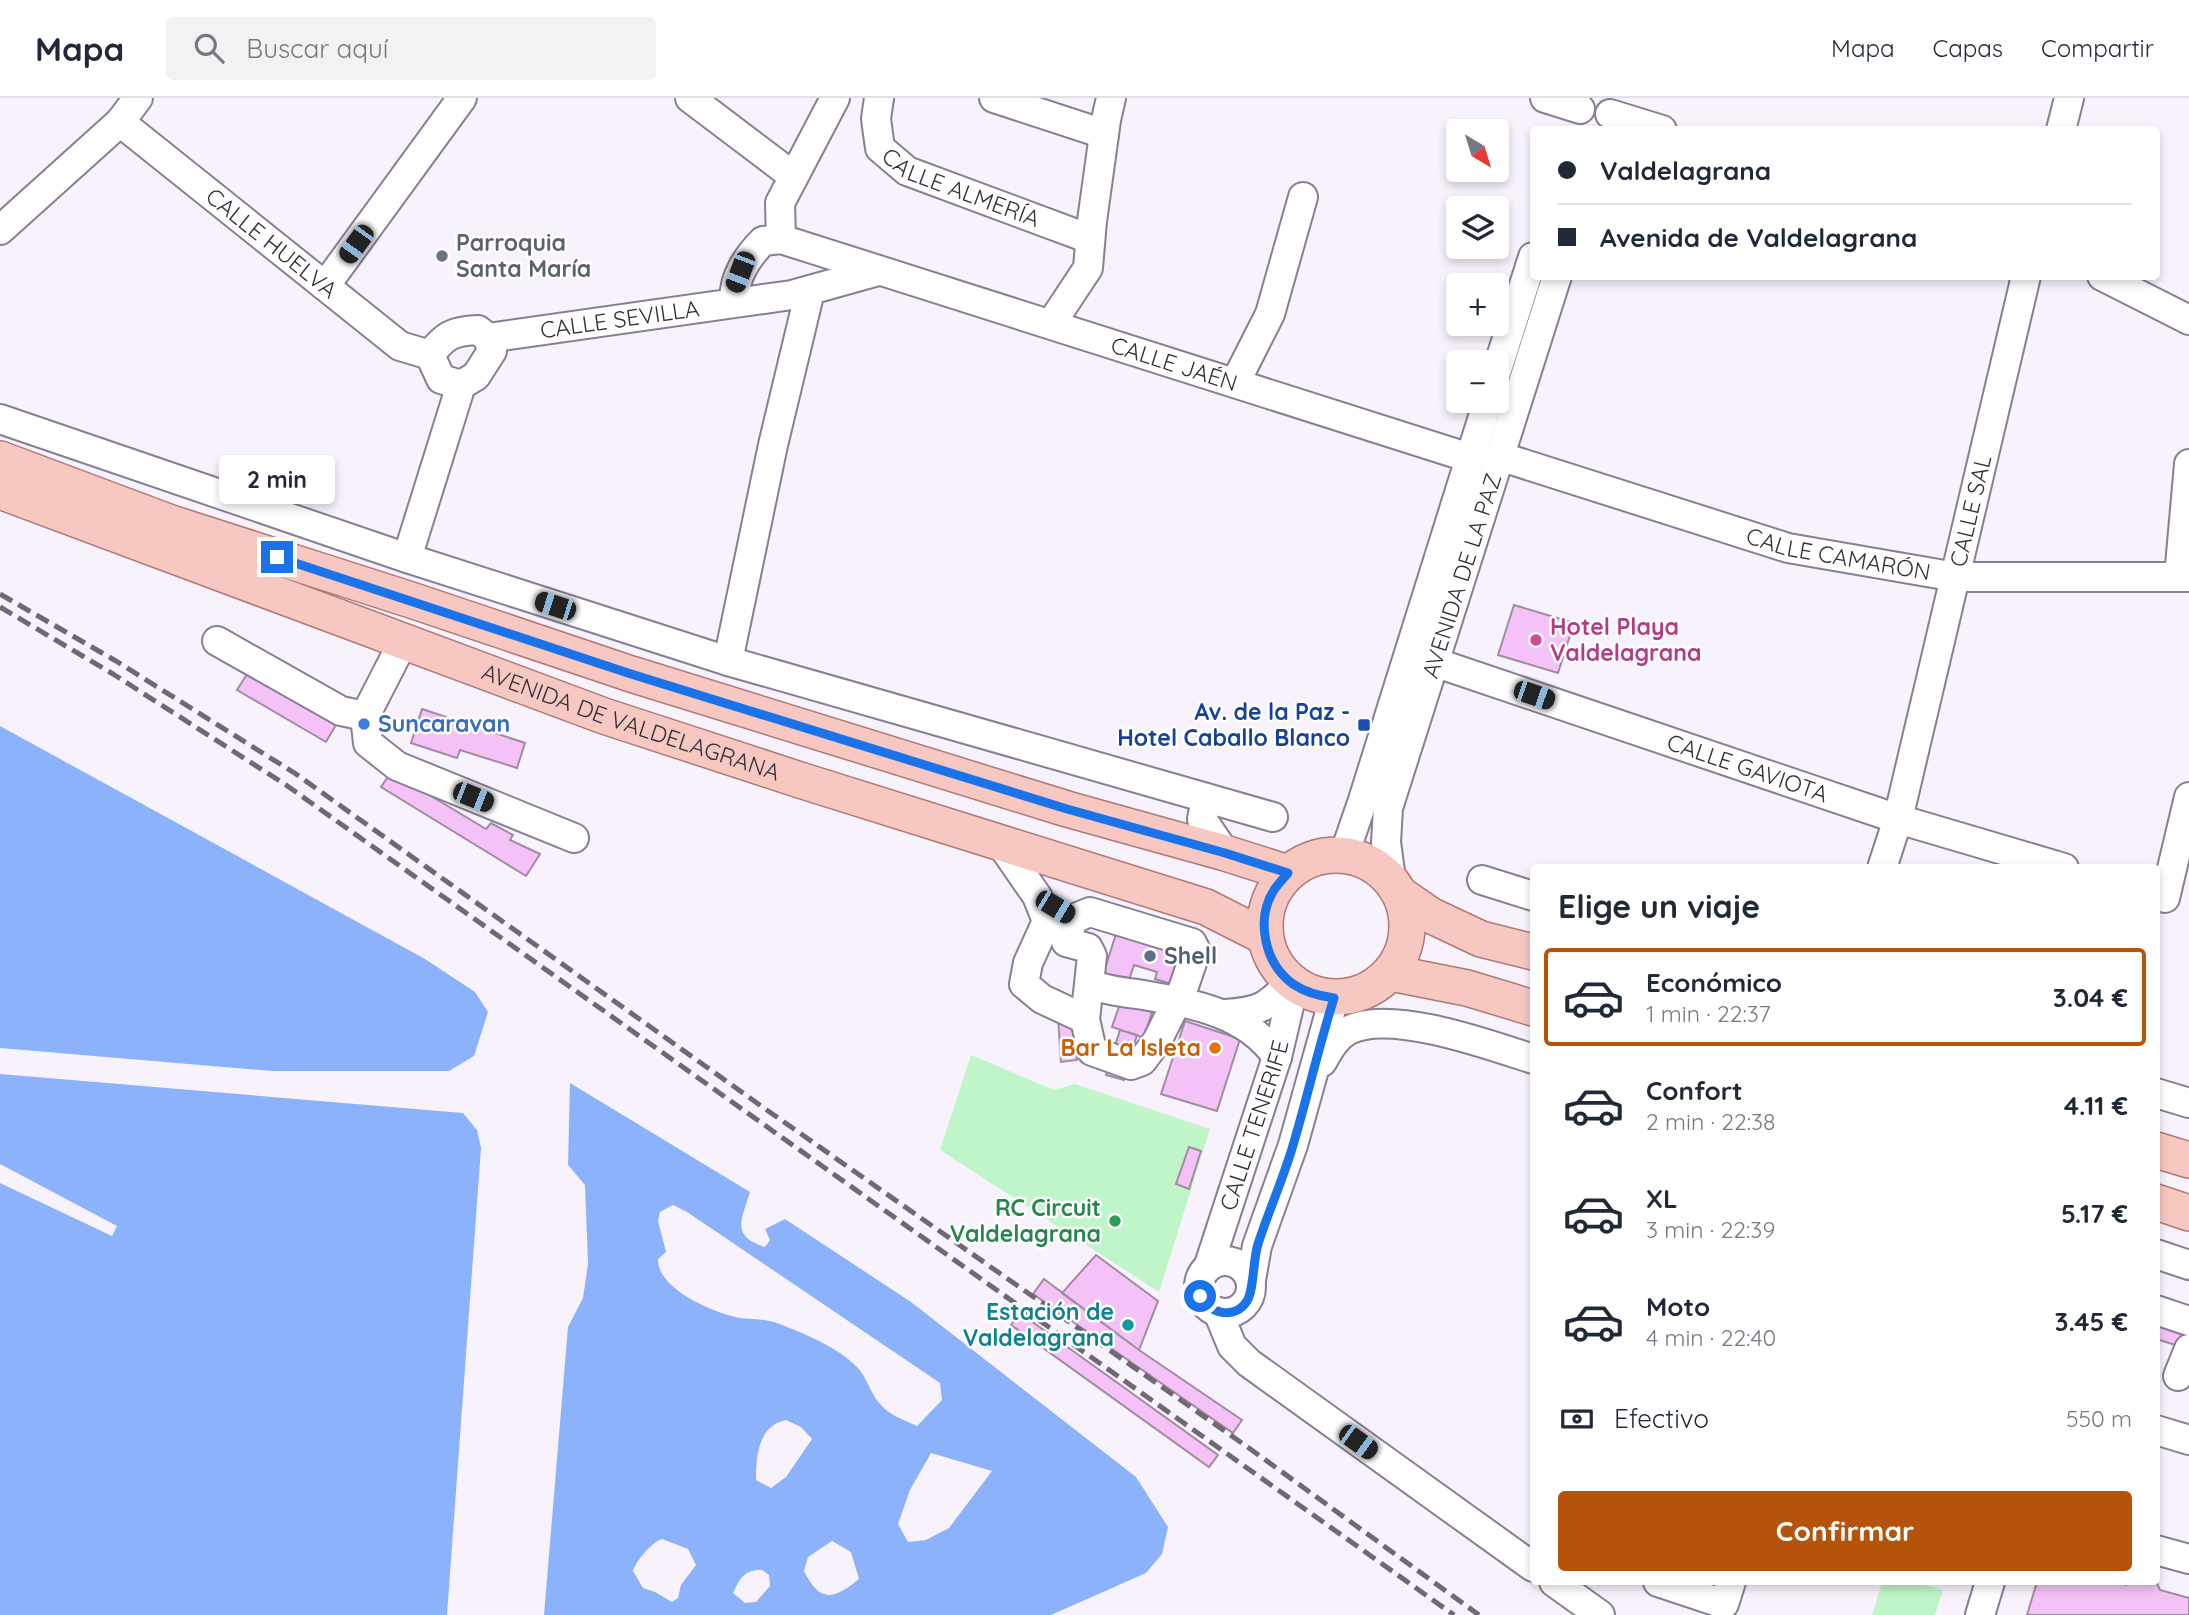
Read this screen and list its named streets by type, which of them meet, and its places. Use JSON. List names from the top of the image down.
{
  "streets": {
    "main road": ["AVENIDA DE VALDELAGRANA"],
    "street": [
      "CALLE ALMERÍA",
      "CALLE HUELVA",
      "CALLE SEVILLA",
      "CALLE JAÉN",
      "CALLE SAL",
      "CALLE CAMARÓN",
      "AVENIDA DE LA PAZ",
      "CALLE GAVIOTA",
      "CALLE TENERIFE"
    ]
  },
  "crossings": [
    ["CALLE HUELVA", "CALLE SEVILLA"],
    ["CALLE JAÉN", "AVENIDA DE LA PAZ"],
    ["CALLE SAL", "CALLE CAMARÓN"],
    ["CALLE SAL", "CALLE GAVIOTA"],
    ["CALLE CAMARÓN", "AVENIDA DE LA PAZ"],
    ["AVENIDA DE LA PAZ", "AVENIDA DE VALDELAGRANA"],
    ["AVENIDA DE LA PAZ", "CALLE GAVIOTA"],
    ["AVENIDA DE LA PAZ", "CALLE TENERIFE"],
    ["AVENIDA DE VALDELAGRANA", "CALLE TENERIFE"]
  ],
  "places": {
    "other": [
      "Parroquia Santa María",
      "Hotel Playa Valdelagrana",
      "Suncaravan",
      "Shell",
      "Bar La Isleta",
      "RC Circuit Valdelagrana",
      "Estación de Valdelagrana"
    ],
    "transit": ["Av. de la Paz - Hotel Caballo Blanco"]
  },
  "north": "bottom right",
  "page": {
    "header": "Mapa",
    "search": "Buscar aquí",
    "nav": ["Mapa", "Capas", "Compartir"],
    "map_buttons": ["+", "−"],
    "banner": ["Valdelagrana", "Avenida de Valdelagrana"],
    "bubble": "2 min",
    "heading": "Elige un viaje",
    "list": [
      {
        "name": "Económico",
        "note": "1 min · 22:37",
        "value": "3.04 €"
      },
      {
        "name": "Confort",
        "note": "2 min · 22:38",
        "value": "4.11 €"
      },
      {
        "name": "XL",
        "note": "3 min · 22:39",
        "value": "5.17 €"
      },
      {
        "name": "Moto",
        "note": "4 min · 22:40",
        "value": "3.45 €"
      }
    ],
    "pay": ["Efectivo", "550 m"],
    "buttons": "Confirmar"
  }
}
